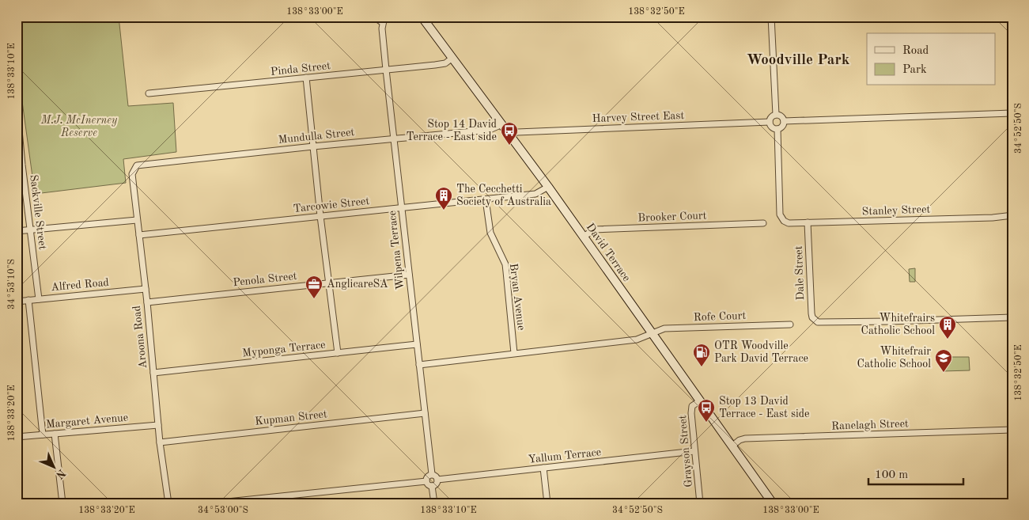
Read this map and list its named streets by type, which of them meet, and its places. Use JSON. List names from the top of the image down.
{
  "streets": {
    "main road": ["David Terrace"],
    "street": [
      "Pinda Street",
      "Harvey Street East",
      "Mundulla Street",
      "Tarcowie Street",
      "Stanley Street",
      "Sackville Street",
      "Brooker Court",
      "Wilpena Terrace",
      "Dale Street",
      "Penola Street",
      "Alfred Road",
      "Bryan Avenue",
      "Rofe Court",
      "Aroona Road",
      "Myponga Terrace",
      "Kupman Street",
      "Margaret Avenue",
      "Ranelagh Street",
      "Grayson Street",
      "Yallum Terrace"
    ]
  },
  "crossings": [
    ["Pinda Street", "Wilpena Terrace"],
    ["Pinda Street", "David Terrace"],
    ["Harvey Street East", "Stanley Street"],
    ["Harvey Street East", "David Terrace"],
    ["Mundulla Street", "Wilpena Terrace"],
    ["Mundulla Street", "David Terrace"],
    ["Mundulla Street", "Aroona Road"],
    ["Tarcowie Street", "Wilpena Terrace"],
    ["Tarcowie Street", "David Terrace"],
    ["Tarcowie Street", "Bryan Avenue"],
    ["Tarcowie Street", "Aroona Road"],
    ["Stanley Street", "Dale Street"],
    ["Sackville Street", "Alfred Road"],
    ["Brooker Court", "David Terrace"],
    ["Wilpena Terrace", "Penola Street"],
    ["Wilpena Terrace", "Myponga Terrace"],
    ["Wilpena Terrace", "Kupman Street"],
    ["Wilpena Terrace", "Yallum Terrace"],
    ["David Terrace", "Rofe Court"],
    ["David Terrace", "Ranelagh Street"],
    ["David Terrace", "Grayson Street"],
    ["Penola Street", "Aroona Road"],
    ["Alfred Road", "Aroona Road"],
    ["Aroona Road", "Myponga Terrace"],
    ["Aroona Road", "Kupman Street"],
    ["Aroona Road", "Margaret Avenue"],
    ["Grayson Street", "Yallum Terrace"]
  ],
  "districts": ["Woodville Park"],
  "parks": ["M.J. McInerney Reserve"],
  "places": {
    "bus stop": ["Stop 14 David Terrace - East side", "Stop 13 David Terrace - East side"],
    "building": ["The Cecchetti Society of Australia", "Whitefrairs Catholic School"],
    "office": ["AnglicareSA"],
    "fuel station": ["OTR Woodville Park David Terrace"],
    "school or university": ["Whitefrair Catholic School"]
  },
  "legend": ["Road", "Park"],
  "scale_bar": "100 m",
  "north": "bottom right",
  "coordinates": [
    "138°33'00\"E",
    "138°32'50\"E",
    "138°33'10\"E",
    "34°52'50\"S",
    "34°53'10\"S",
    "138°33'20\"E",
    "34°53'00\"S"
  ]
}
